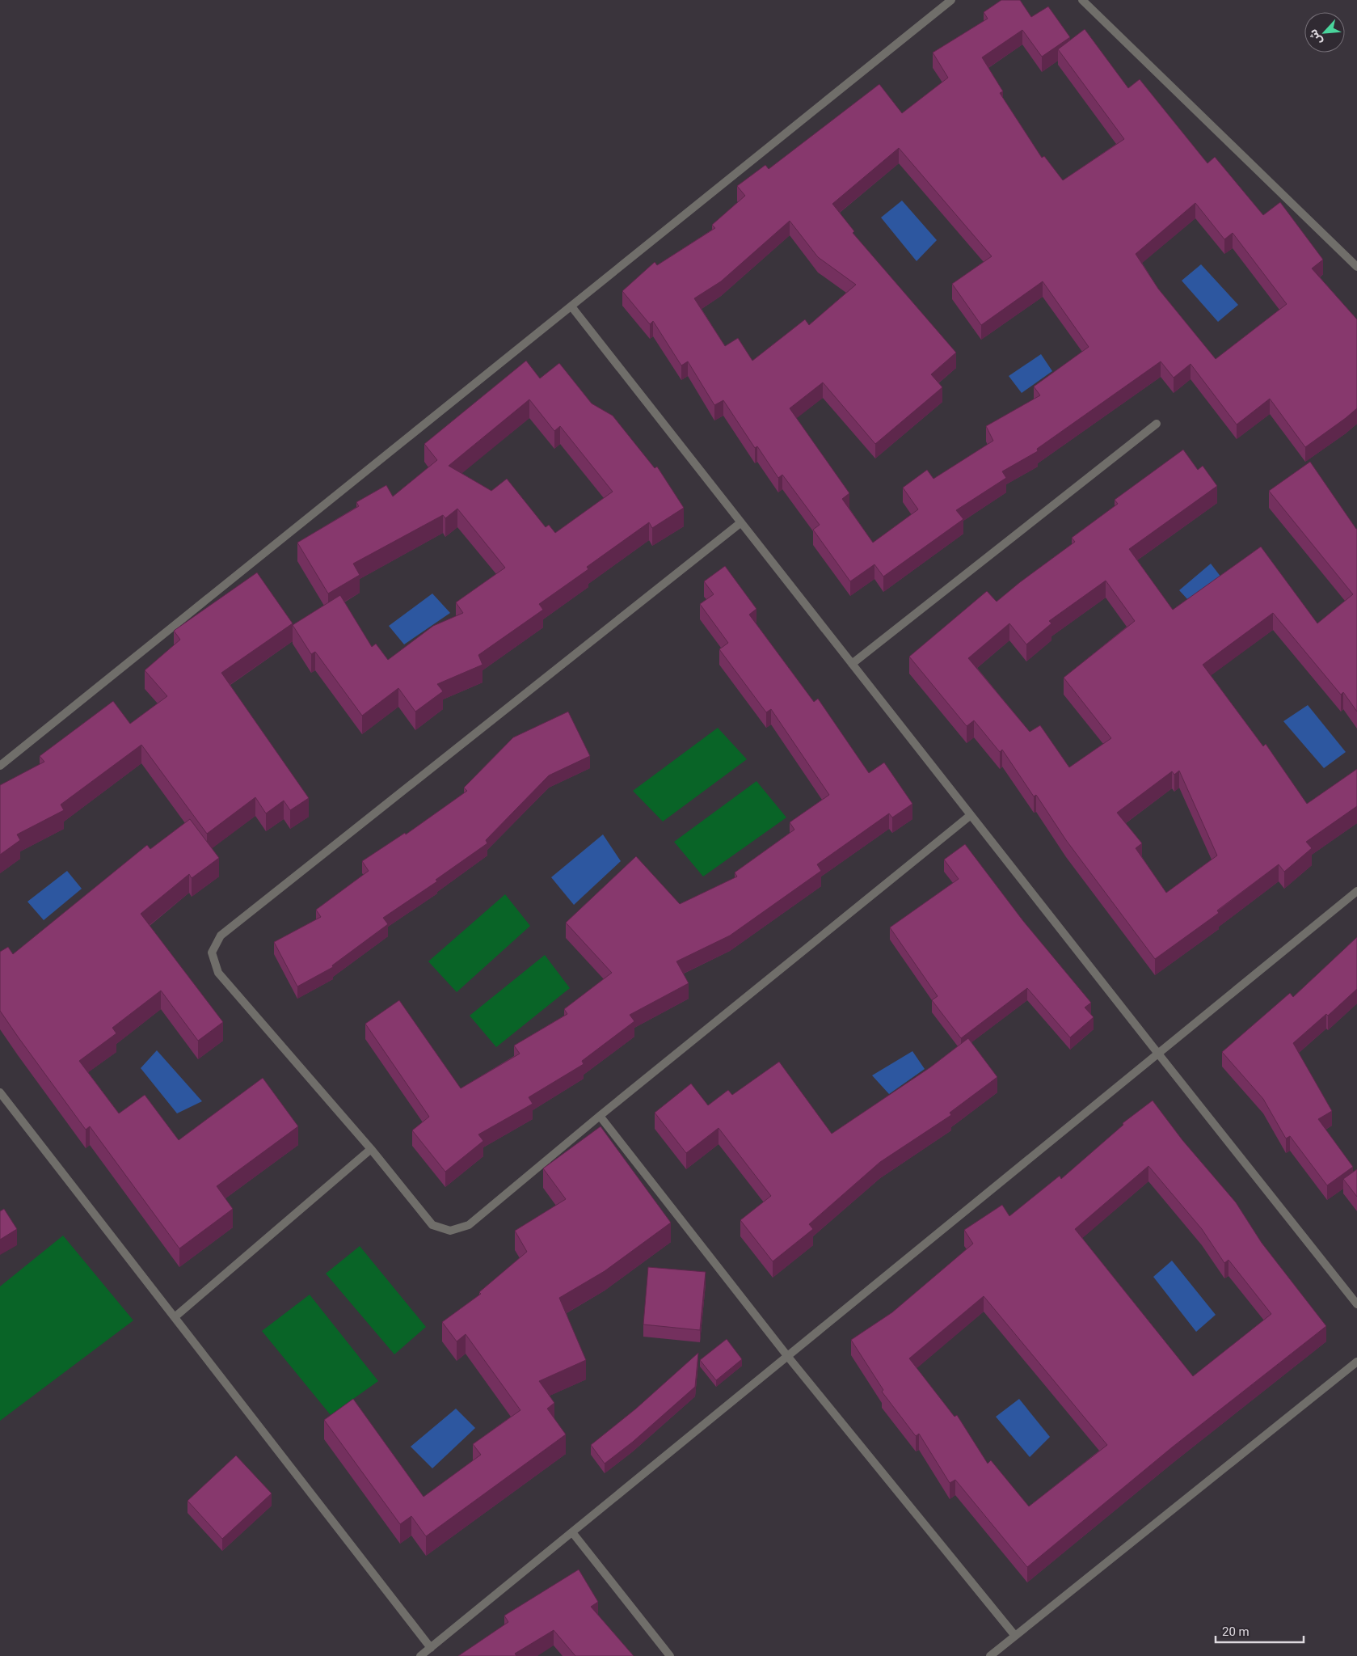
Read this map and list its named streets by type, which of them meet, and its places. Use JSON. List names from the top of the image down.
{
  "scale_bar": "20 m",
  "north": "bottom left"
}
